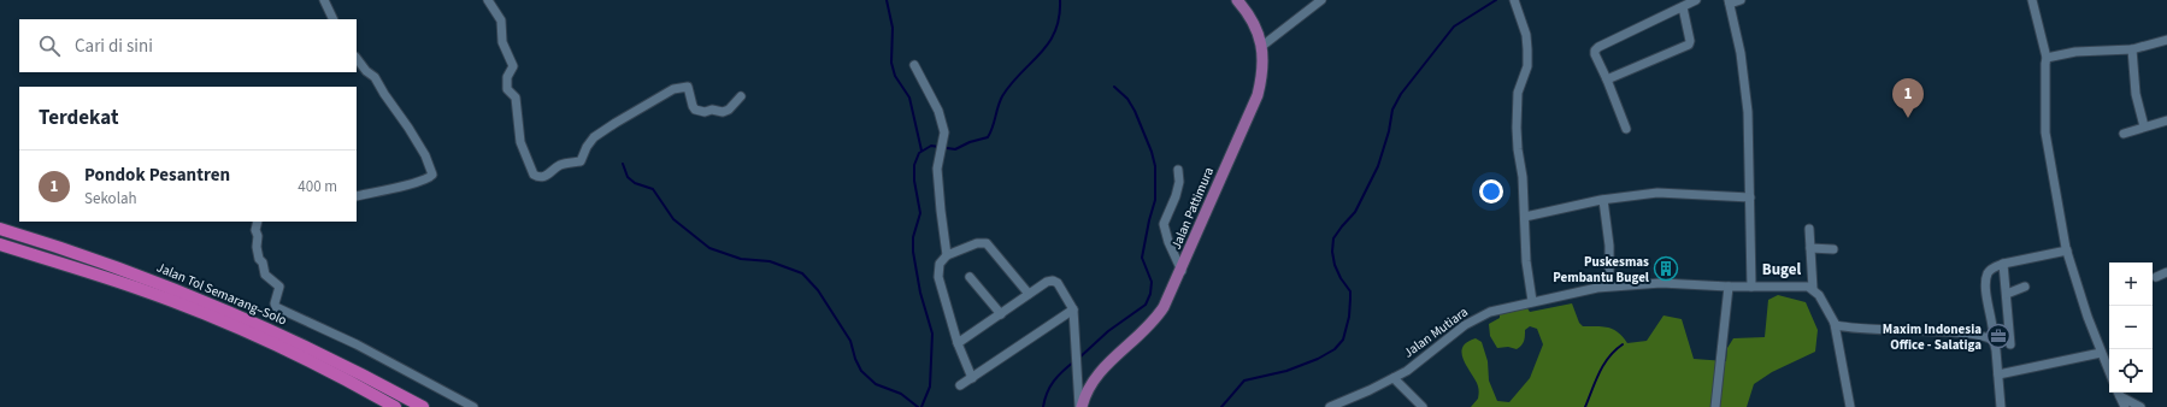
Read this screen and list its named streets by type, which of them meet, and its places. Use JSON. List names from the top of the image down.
{
  "streets": {
    "highway": ["Jalan Tol Semarang–Solo"],
    "main road": ["Jalan Pattimura"],
    "street": ["Jalan Mutiara"]
  },
  "districts": ["Bugel"],
  "places": {
    "building": ["Puskesmas Pembantu Bugel"],
    "office": ["Maxim Indonesia Office - Salatiga"]
  },
  "page": {
    "search": "Cari di sini",
    "pins": "1",
    "heading": "Terdekat",
    "list": [
      {
        "mark": "1",
        "name": "Pondok Pesantren",
        "note": "Sekolah",
        "value": "400 m"
      }
    ],
    "map_buttons": ["+", "−"]
  }
}
